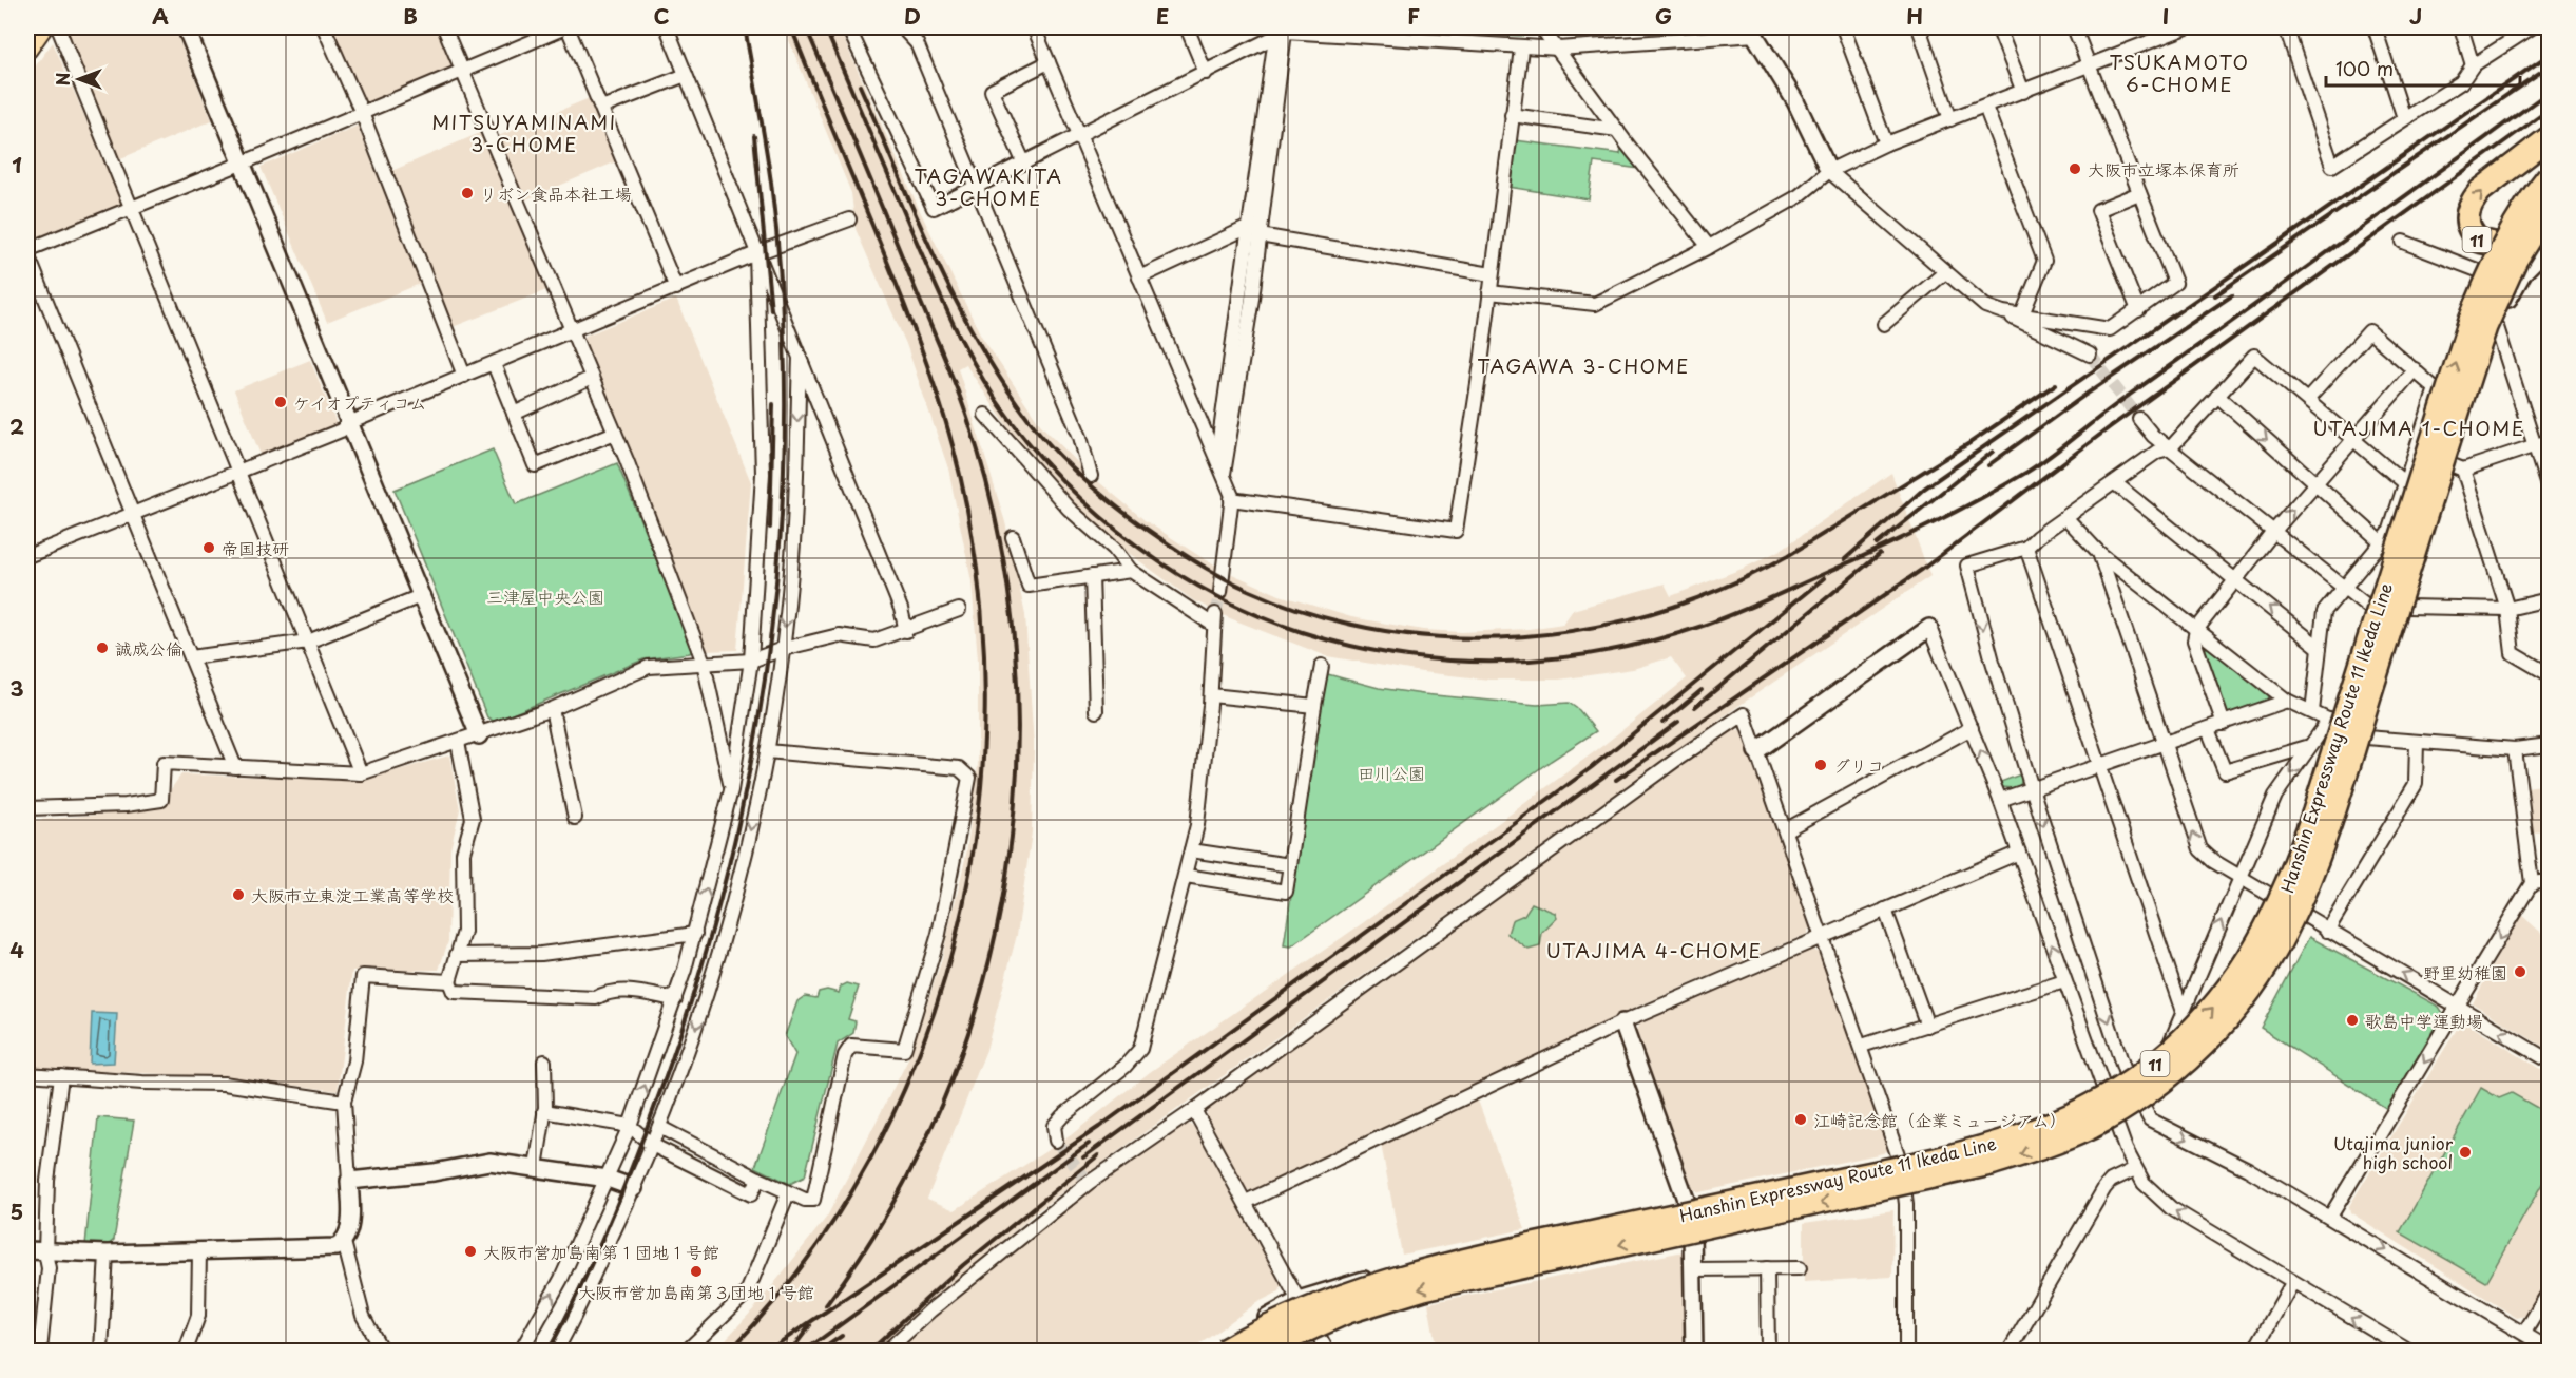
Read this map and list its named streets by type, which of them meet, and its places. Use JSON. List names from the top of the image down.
{
  "streets": {
    "highway": ["11", "Hanshin Expressway Route 11 Ikeda Line"]
  },
  "districts": [
    "TSUKAMOTO 6-CHOME",
    "MITSUYAMINAMI 3-CHOME",
    "TAGAWAKITA 3-CHOME",
    "TAGAWA 3-CHOME",
    "UTAJIMA 1-CHOME",
    "UTAJIMA 4-CHOME"
  ],
  "parks": ["三津屋中央公園", "田川公園"],
  "places": [
    "大阪市立塚本保育所",
    "リボン食品本社工場",
    "ケイオプティコム",
    "帝国技研",
    "誠成公倫",
    "グリコ",
    "大阪市立東淀工業高等学校",
    "野里幼稚園",
    "歌島中学運動場",
    "江崎記念館（企業ミュージアム）",
    "Utajima junior high school",
    "大阪市営加島南第１団地１号館",
    "大阪市営加島南第３団地１号館"
  ],
  "scale_bar": "100 m",
  "north": "left",
  "grid": {
    "columns": [
      "A",
      "B",
      "C",
      "D",
      "E",
      "F",
      "G",
      "H",
      "I",
      "J"
    ],
    "rows": [
      "1",
      "2",
      "3",
      "4",
      "5"
    ]
  }
}
